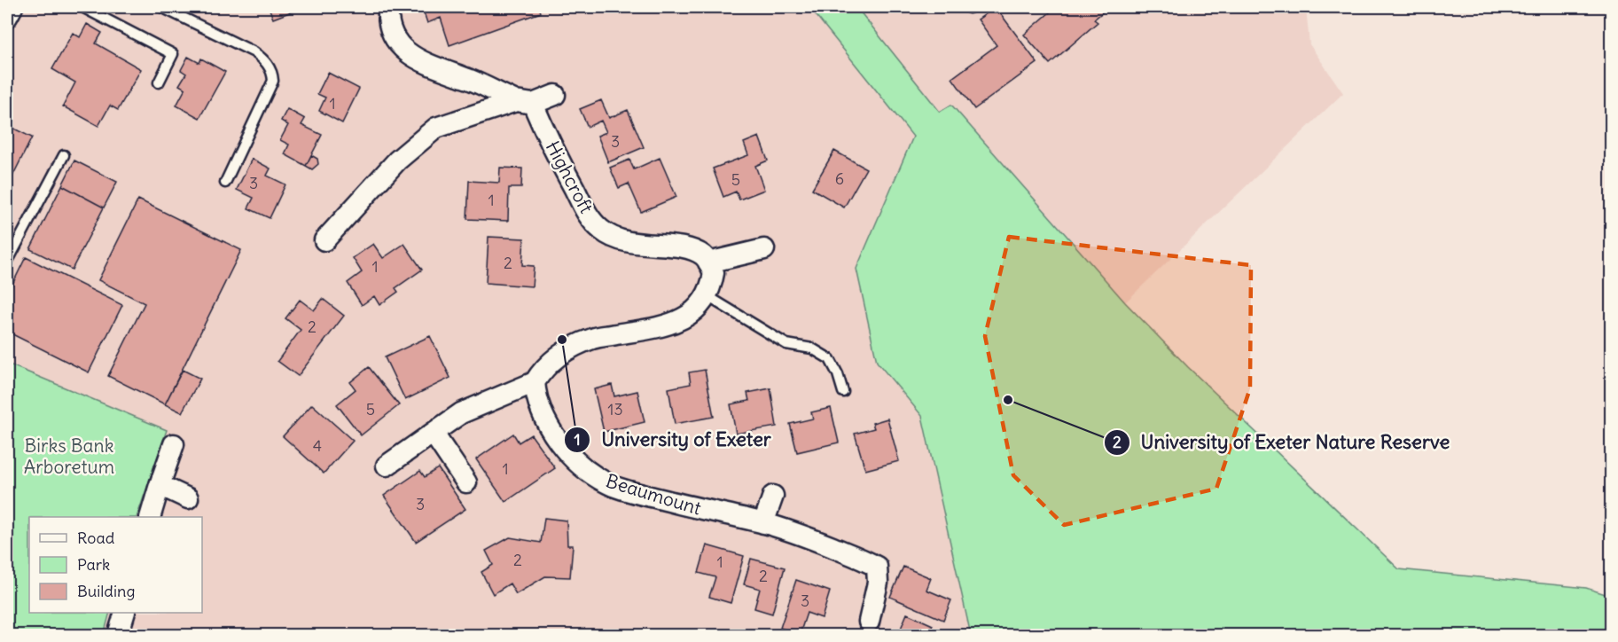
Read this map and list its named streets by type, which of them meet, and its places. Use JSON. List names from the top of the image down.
{
  "streets": {
    "street": ["Highcroft", "Beaumount"]
  },
  "parks": ["Birks Bank Arboretum"],
  "places": ["University of Exeter", "University of Exeter Nature Reserve"],
  "house_numbers": [
    "1",
    "3",
    "6",
    "5",
    "3",
    "1",
    "2",
    "1",
    "2",
    "5",
    "13",
    "4",
    "1",
    "3",
    "2",
    "1",
    "2",
    "3"
  ],
  "legend": ["Road", "Park", "Building"]
}
